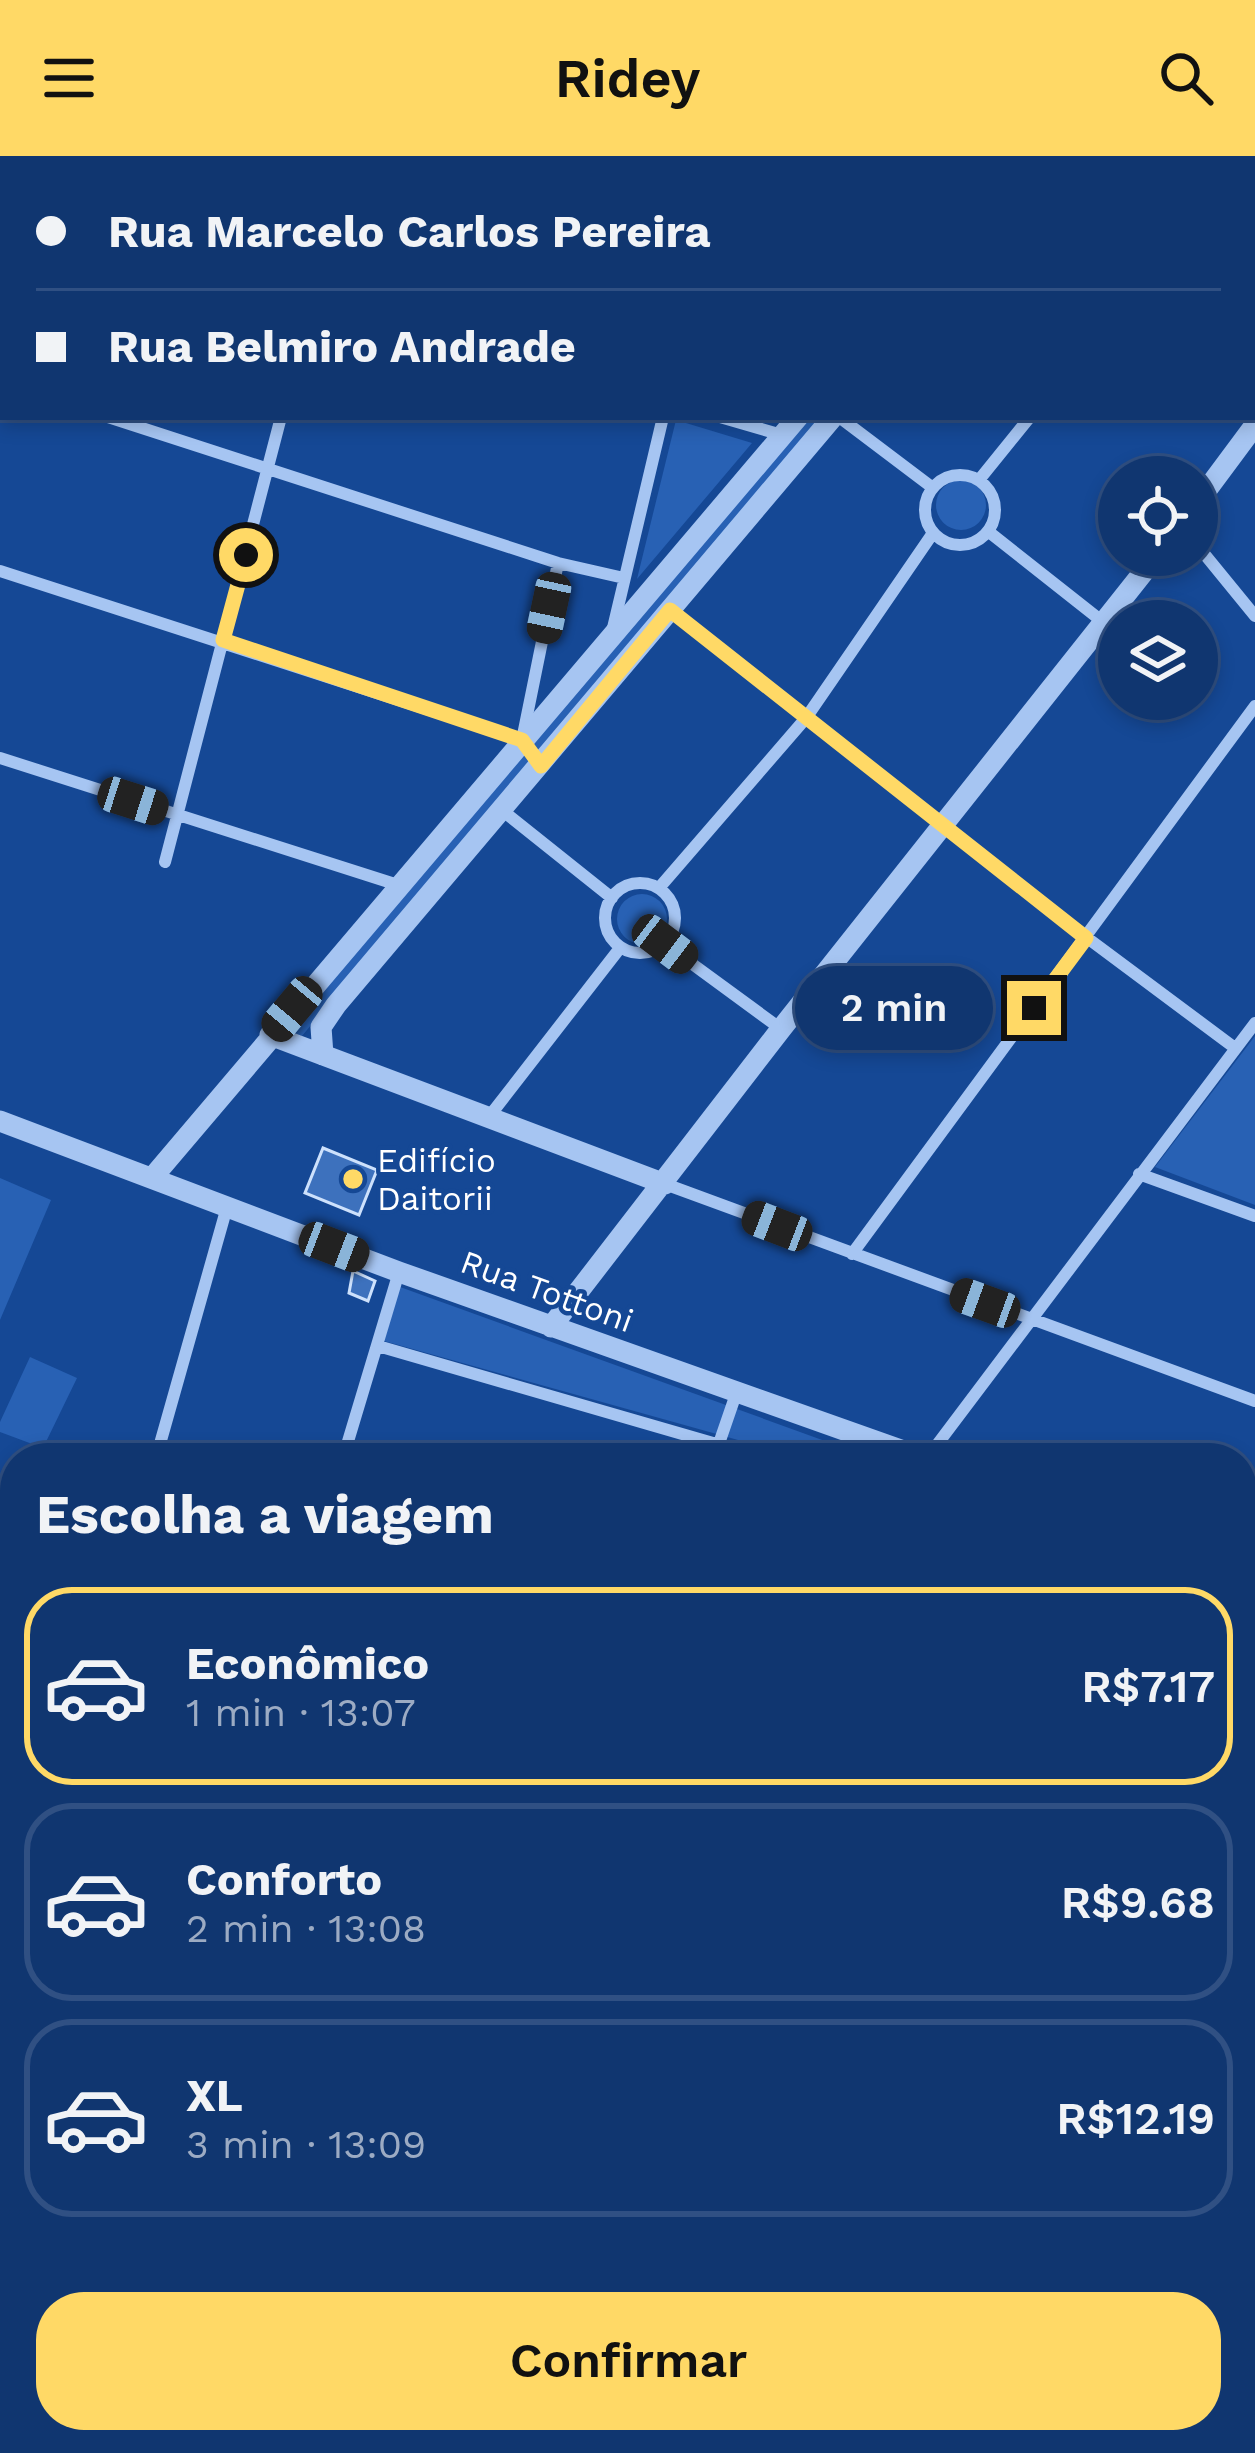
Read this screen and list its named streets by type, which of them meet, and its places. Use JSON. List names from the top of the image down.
{
  "streets": {
    "street": ["Rua Tottoni"]
  },
  "places": ["Edifício Daitorii"],
  "page": {
    "header": "Ridey",
    "banner": ["Rua Marcelo Carlos Pereira", "Rua Belmiro Andrade"],
    "bubble": "2 min",
    "heading": "Escolha a viagem",
    "list": [
      {
        "name": "Econômico",
        "note": "1 min · 13:07",
        "value": "R$7.17"
      },
      {
        "name": "Conforto",
        "note": "2 min · 13:08",
        "value": "R$9.68"
      },
      {
        "name": "XL",
        "note": "3 min · 13:09",
        "value": "R$12.19"
      }
    ],
    "buttons": "Confirmar"
  }
}
